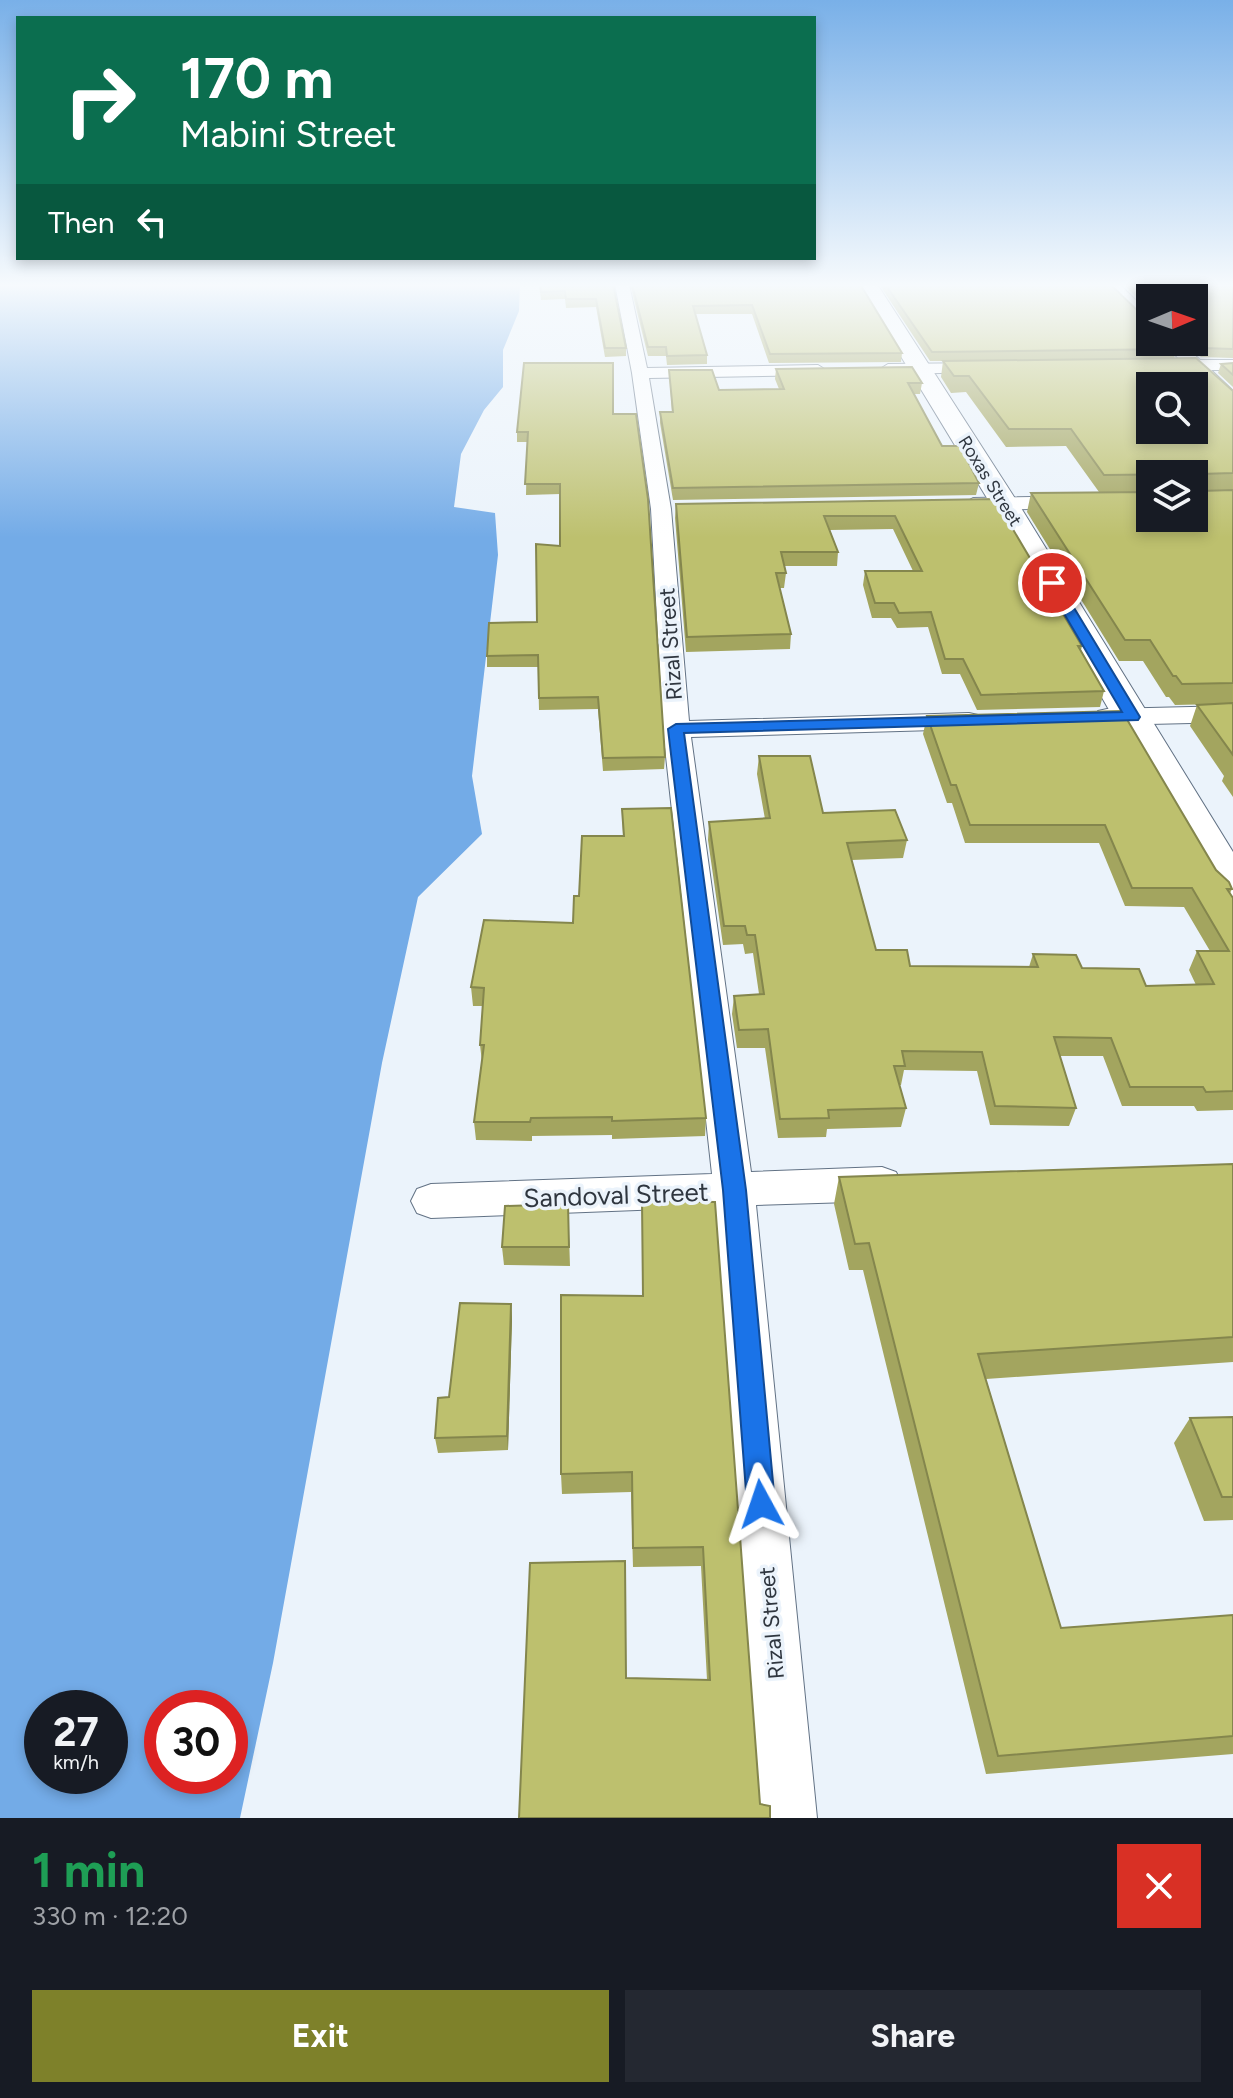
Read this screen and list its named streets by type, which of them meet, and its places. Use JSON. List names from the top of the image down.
{
  "streets": {
    "main road": ["Roxas Street"],
    "street": ["Rizal Street", "Sandoval Street"]
  },
  "crossings": [
    ["Rizal Street", "Sandoval Street"]
  ],
  "north": "right",
  "page": {
    "turn": ["170 m", "Mabini Street"],
    "then": "Then",
    "speed": "27 km/h",
    "limit": "30",
    "heading": ["1 min", "330 m · 12:20"],
    "buttons": ["Exit", "Share"]
  }
}
